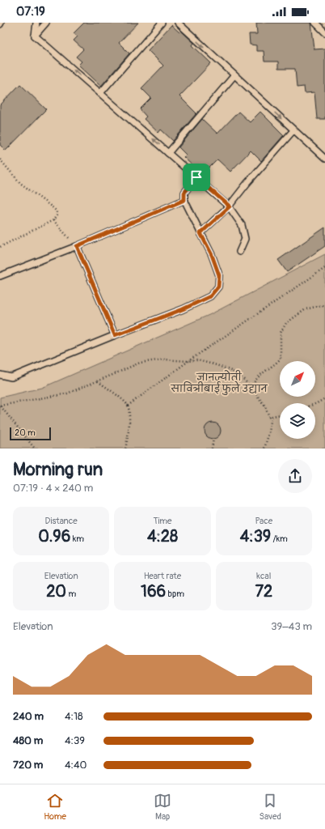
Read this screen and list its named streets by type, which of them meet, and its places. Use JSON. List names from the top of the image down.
{
  "parks": ["ज्ञानज्योती सावित्रीबाई फुले उद्यान"],
  "scale_bar": "20 m",
  "north": "top right",
  "page": {
    "status": "07:19",
    "scale": "20 m",
    "heading": ["Morning run", "07:19 · 4 × 240 m"],
    "stats": [
      ["Distance", "0.96 km"],
      ["Time", "4:28"],
      ["Pace", "4:39 /km"],
      ["Elevation", "20 m"],
      ["Heart rate", "166 bpm"],
      ["kcal", "72"]
    ],
    "chart": ["Elevation", "39–43 m"],
    "list": [
      {
        "name": "240 m",
        "note": "4:18"
      },
      {
        "name": "480 m",
        "note": "4:39"
      },
      {
        "name": "720 m",
        "note": "4:40"
      }
    ],
    "tabs": ["Home", "Map", "Saved"]
  }
}
